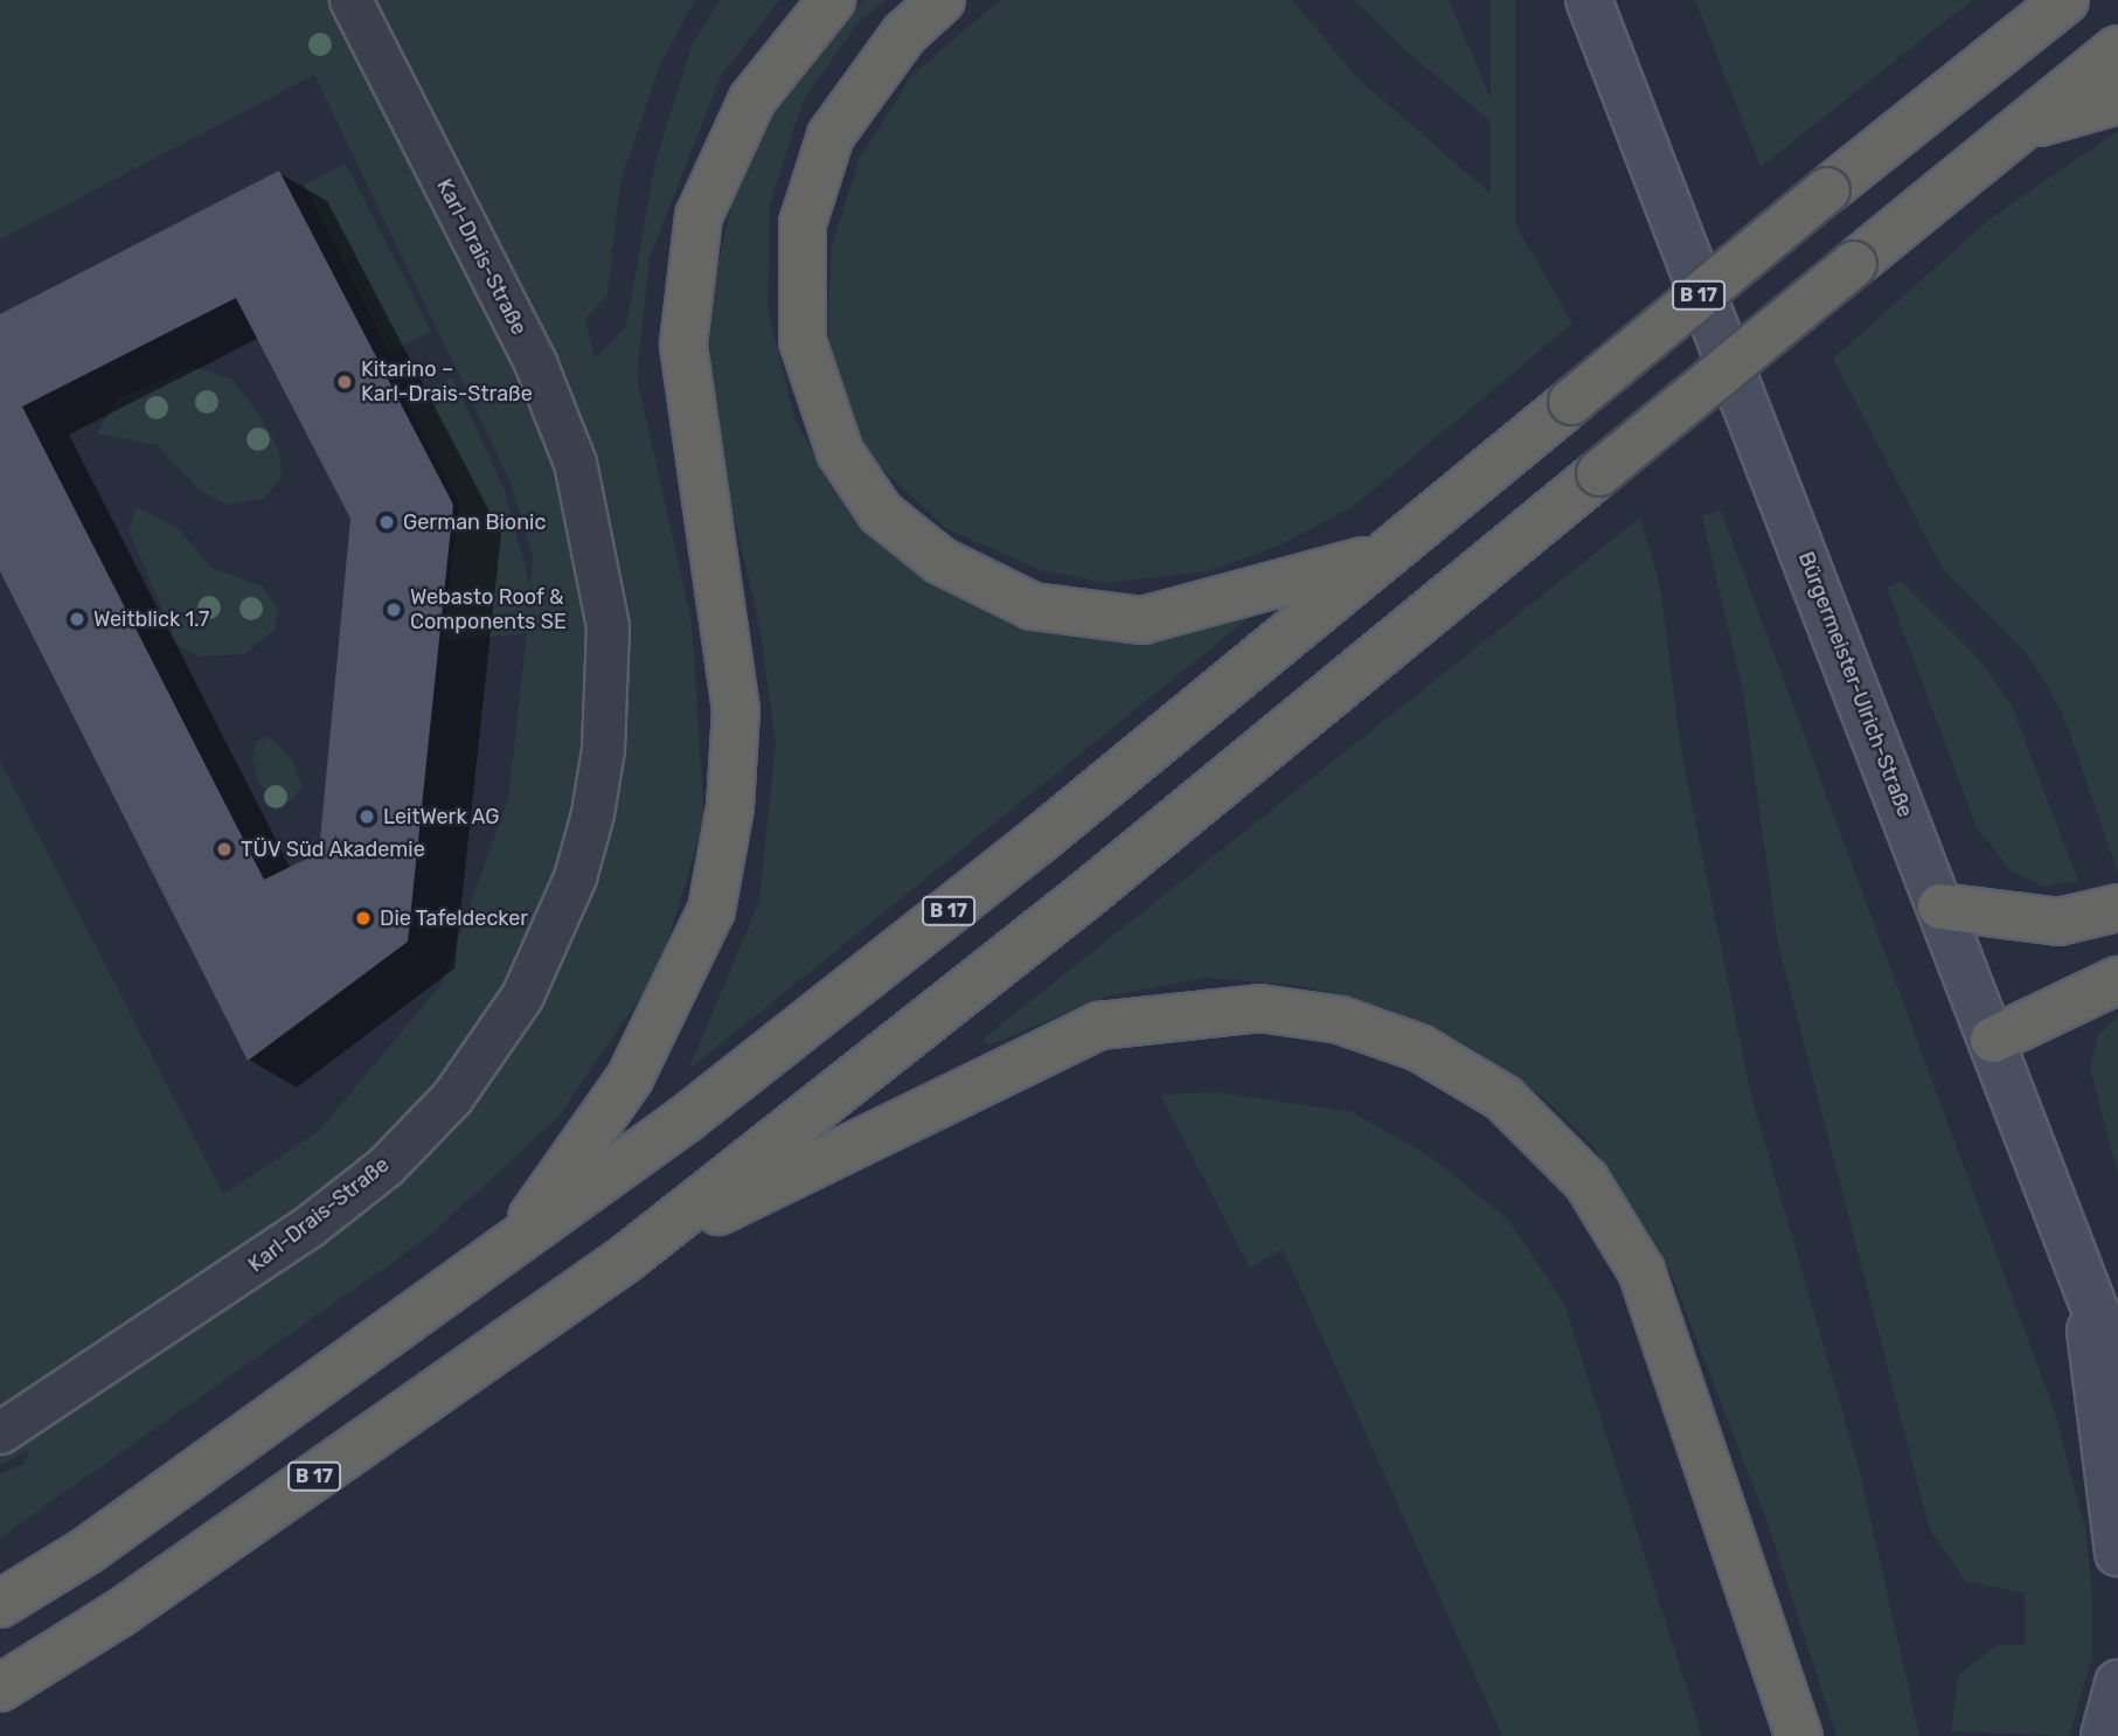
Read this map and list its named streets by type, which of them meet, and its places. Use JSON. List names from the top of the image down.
{
  "streets": {
    "highway": ["B 17"],
    "main road": ["Bürgermeister-Ulrich-Straße"],
    "street": ["Karl-Drais-Straße"]
  },
  "places": [
    "Kitarino – Karl-Drais-Straße",
    "German Bionic",
    "Webasto Roof & Components SE",
    "Weitblick 1.7",
    "LeitWerk AG",
    "TÜV Süd Akademie",
    "Die Tafeldecker"
  ]
}
